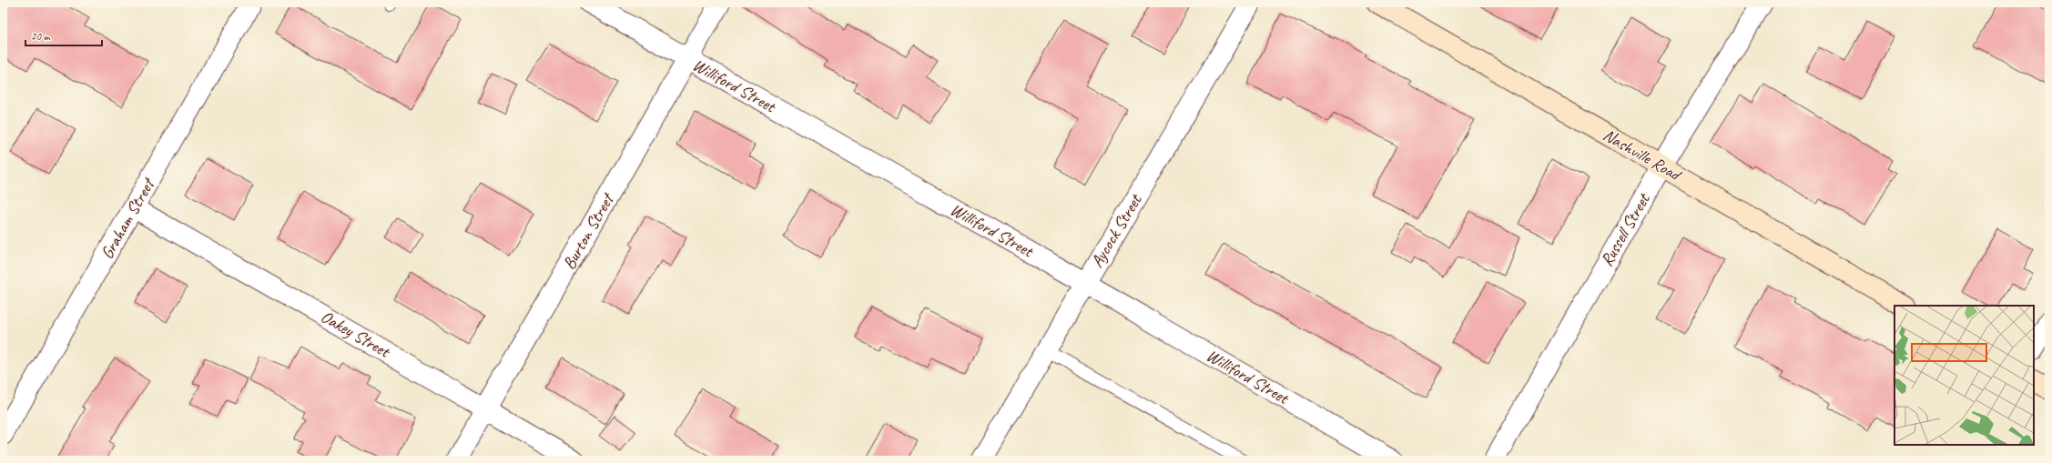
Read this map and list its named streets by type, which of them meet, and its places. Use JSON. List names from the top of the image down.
{
  "streets": {
    "main road": ["Nashville Road"],
    "street": [
      "Williford Street",
      "Graham Street",
      "Russell Street",
      "Aycock Street",
      "Burton Street",
      "Oakey Street"
    ]
  },
  "crossings": [
    ["Williford Street", "Aycock Street"],
    ["Williford Street", "Burton Street"],
    ["Nashville Road", "Russell Street"],
    ["Graham Street", "Oakey Street"],
    ["Burton Street", "Oakey Street"]
  ],
  "scale_bar": "20 m"
}
